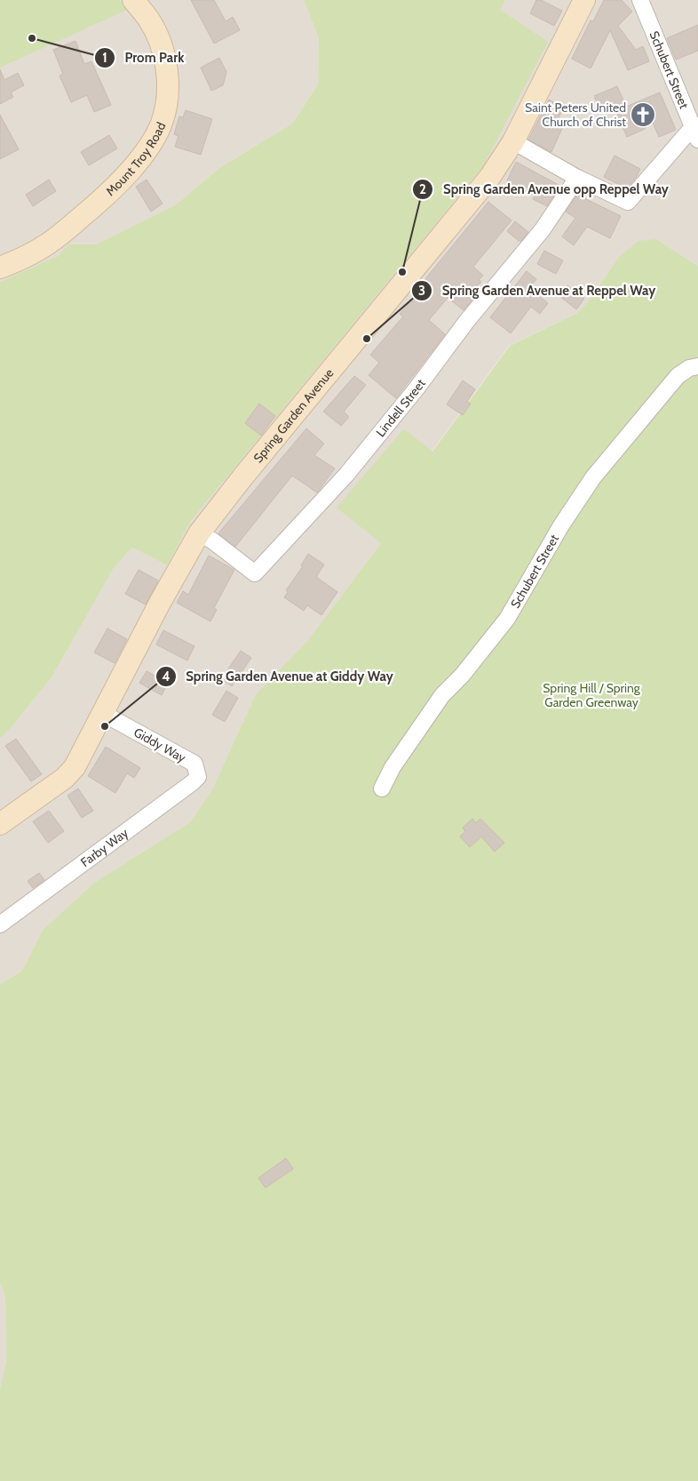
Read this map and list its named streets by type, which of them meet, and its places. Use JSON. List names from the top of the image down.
{
  "streets": {
    "street": [
      "Schubert Street",
      "Mount Troy Road",
      "Lindell Street",
      "Spring Garden Avenue",
      "Giddy Way",
      "Farby Way"
    ]
  },
  "crossings": [
    ["Lindell Street", "Spring Garden Avenue"],
    ["Spring Garden Avenue", "Giddy Way"],
    ["Giddy Way", "Farby Way"]
  ],
  "parks": ["Spring Hill / Spring Garden Greenway"],
  "places": {
    "other": [
      "Prom Park",
      "Spring Garden Avenue opp Reppel Way",
      "Spring Garden Avenue at Reppel Way",
      "Spring Garden Avenue at Giddy Way"
    ],
    "church": ["Saint Peters United Church of Christ"]
  }
}
